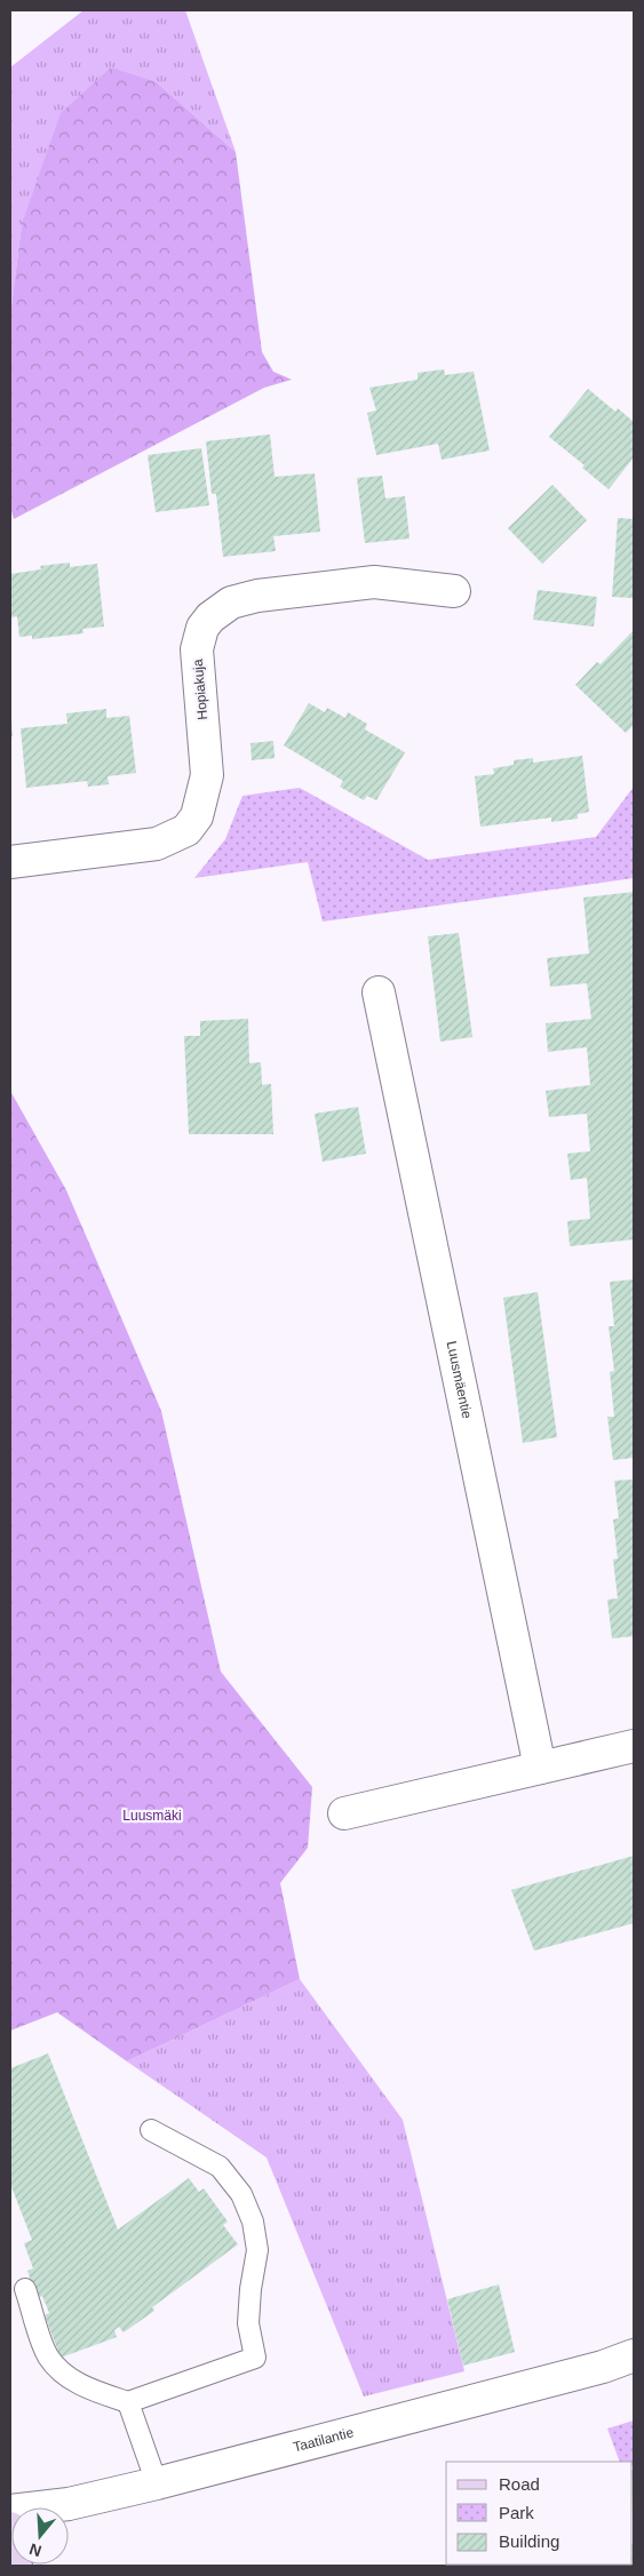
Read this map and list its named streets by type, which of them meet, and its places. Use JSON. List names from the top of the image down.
{
  "streets": {
    "street": ["Hopiakuja", "Luusmäentie", "Taatilantie"]
  },
  "parks": ["Luusmäki"],
  "legend": ["Road", "Park", "Building"],
  "north": "bottom"
}
